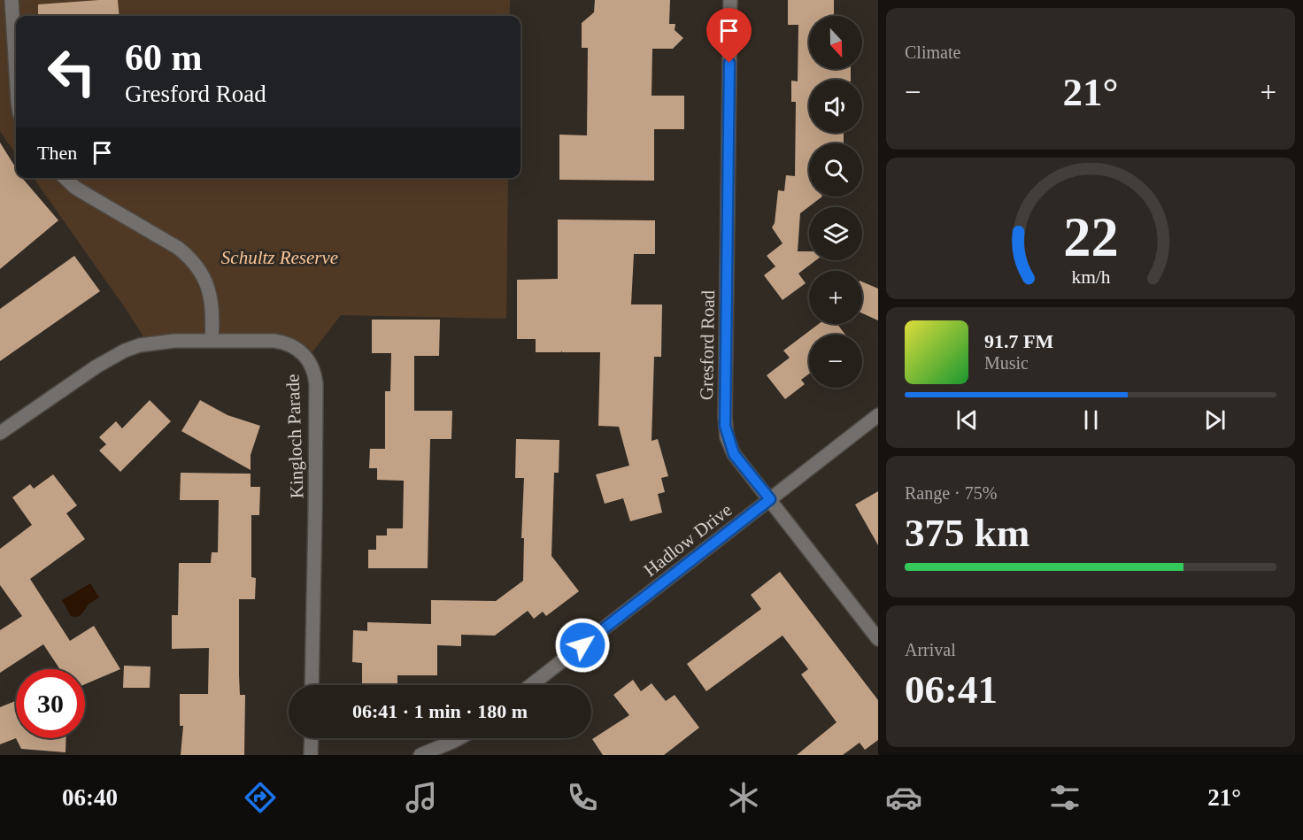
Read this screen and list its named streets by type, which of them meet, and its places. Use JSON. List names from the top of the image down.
{
  "streets": {
    "street": ["Gresford Road", "Kingloch Parade", "Hadlow Drive"]
  },
  "crossings": [
    ["Gresford Road", "Hadlow Drive"]
  ],
  "parks": ["Schultz Reserve"],
  "north": "bottom",
  "page": {
    "tile": [
      "Climate",
      ["Range · 75%", "375 km"],
      ["Arrival", "06:41"]
    ],
    "map_buttons": ["+", "−"],
    "turn": ["60 m", "Gresford Road"],
    "heat": ["−", "21°", "+"],
    "then": "Then",
    "song": ["91.7 FM", "Music"],
    "limit": "30",
    "trip": "06:41 · 1 min · 180 m",
    "tabs": ["06:40", "21°"],
    "gauge": ["22", "km/h"]
  }
}
